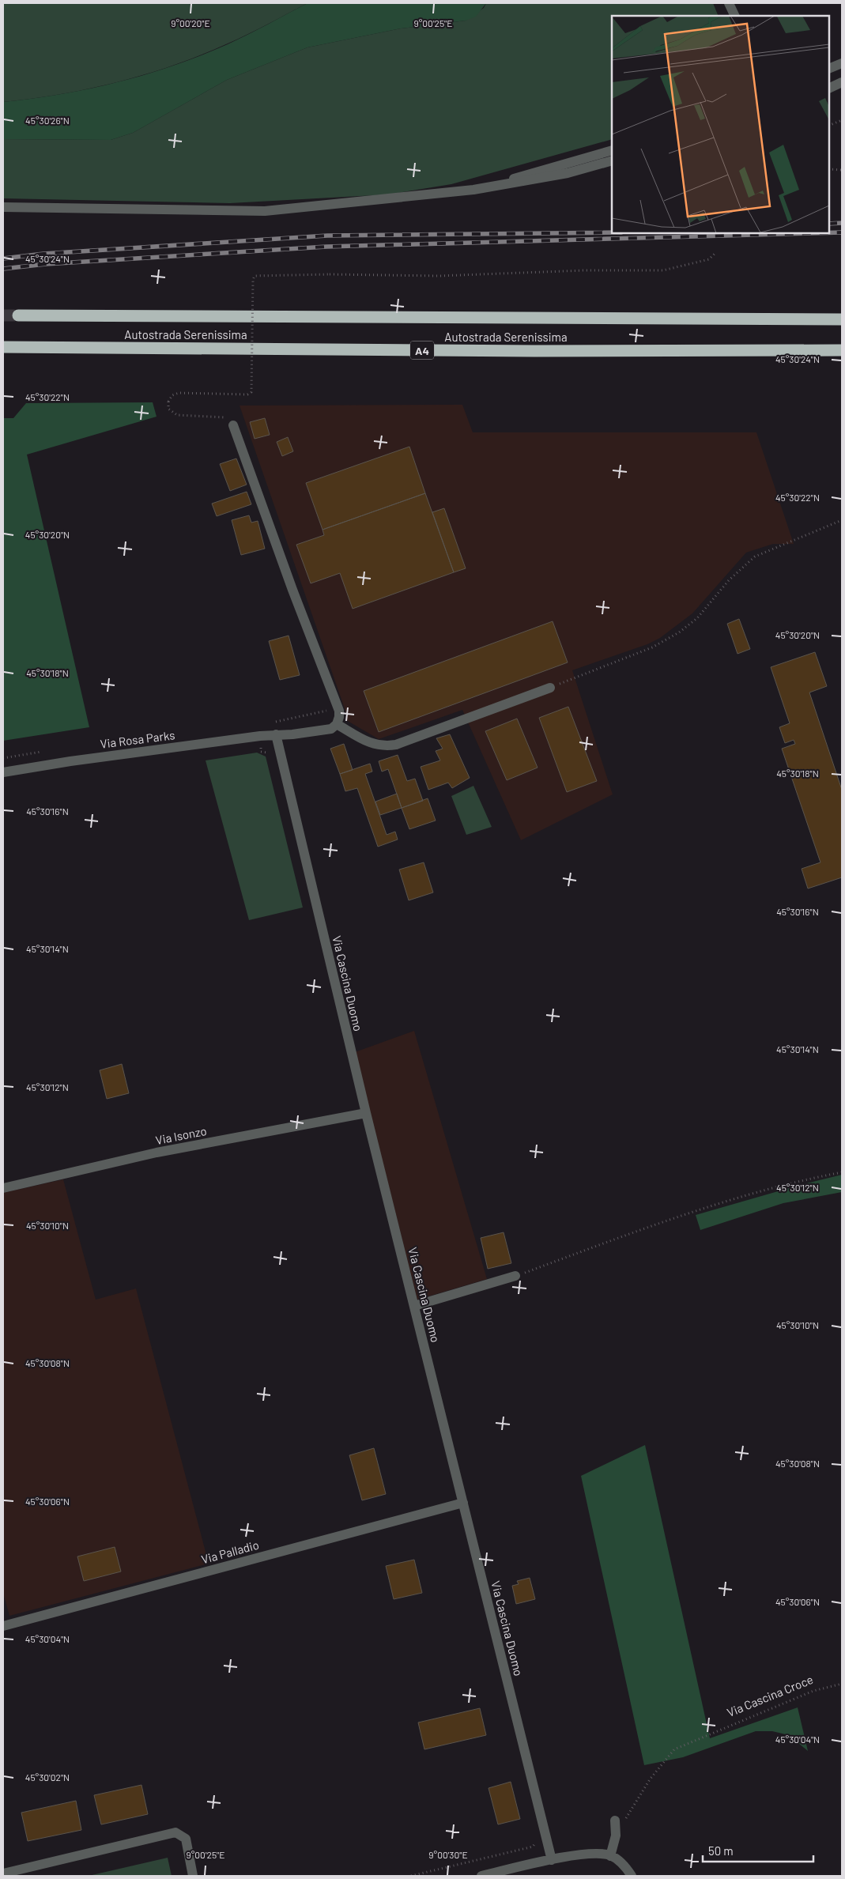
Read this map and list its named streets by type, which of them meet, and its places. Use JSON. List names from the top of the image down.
{
  "streets": {
    "highway": ["Autostrada Serenissima", "A4"],
    "street": [
      "Via Rosa Parks",
      "Via Cascina Duomo",
      "Via Isonzo",
      "Via Palladio"
    ],
    "path": ["Via Cascina Croce"]
  },
  "crossings": [
    ["Via Rosa Parks", "Via Cascina Duomo"],
    ["Via Cascina Duomo", "Via Isonzo"],
    ["Via Cascina Duomo", "Via Palladio"]
  ],
  "scale_bar": "50 m",
  "coordinates": [
    "9°00'20\"E",
    "9°00'25\"E",
    "45°30'26\"N",
    "45°30'24\"N",
    "45°30'22\"N",
    "45°30'20\"N",
    "45°30'18\"N",
    "45°30'16\"N",
    "45°30'14\"N",
    "45°30'12\"N",
    "45°30'10\"N",
    "45°30'08\"N",
    "45°30'06\"N",
    "45°30'04\"N",
    "45°30'02\"N",
    "9°00'30\"E"
  ]
}
